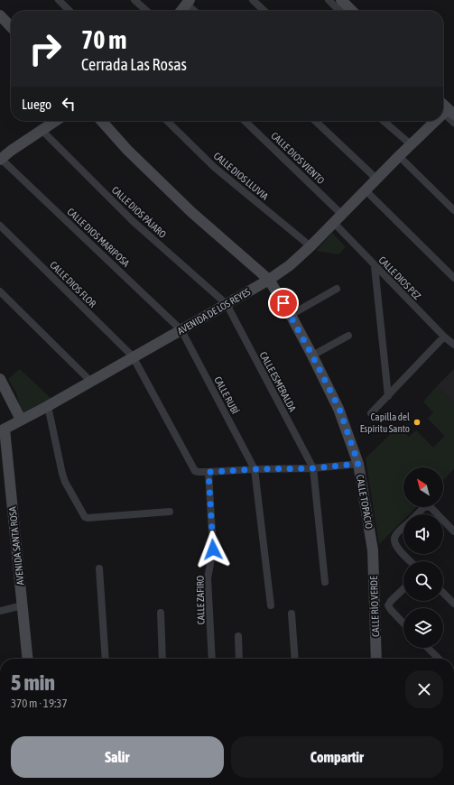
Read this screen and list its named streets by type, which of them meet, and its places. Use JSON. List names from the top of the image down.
{
  "streets": {
    "street": [
      "CALLE DIOS VIENTO",
      "CALLE DIOS LLUVIA",
      "CALLE DIOS PÁJARO",
      "CALLE DIOS MARIPOSA",
      "CALLE DIOS PEZ",
      "CALLE DIOS FLOR",
      "AVENIDA DE LOS REYES",
      "CALLE ESMERALDA",
      "CALLE RUBÍ",
      "CALLE TOPACIO",
      "AVENIDA SANTA ROSA",
      "CALLE ZAFIRO",
      "CALLE RÍO VERDE"
    ]
  },
  "crossings": [
    ["CALLE DIOS VIENTO", "AVENIDA DE LOS REYES"],
    ["CALLE DIOS LLUVIA", "AVENIDA DE LOS REYES"],
    ["CALLE DIOS PÁJARO", "AVENIDA DE LOS REYES"],
    ["CALLE DIOS PÁJARO", "CALLE ESMERALDA"],
    ["CALLE DIOS MARIPOSA", "AVENIDA DE LOS REYES"],
    ["CALLE DIOS MARIPOSA", "CALLE RUBÍ"],
    ["CALLE DIOS PEZ", "AVENIDA DE LOS REYES"],
    ["CALLE DIOS FLOR", "AVENIDA DE LOS REYES"],
    ["AVENIDA DE LOS REYES", "CALLE ESMERALDA"],
    ["AVENIDA DE LOS REYES", "CALLE RUBÍ"],
    ["AVENIDA DE LOS REYES", "CALLE TOPACIO"],
    ["AVENIDA DE LOS REYES", "AVENIDA SANTA ROSA"],
    ["CALLE TOPACIO", "CALLE RÍO VERDE"]
  ],
  "places": ["Capilla del Espíritu Santo"],
  "north": "top left",
  "page": {
    "turn": ["70 m", "Cerrada Las Rosas"],
    "then": "Luego",
    "heading": ["5 min", "370 m · 19:37"],
    "buttons": ["Salir", "Compartir"]
  }
}
